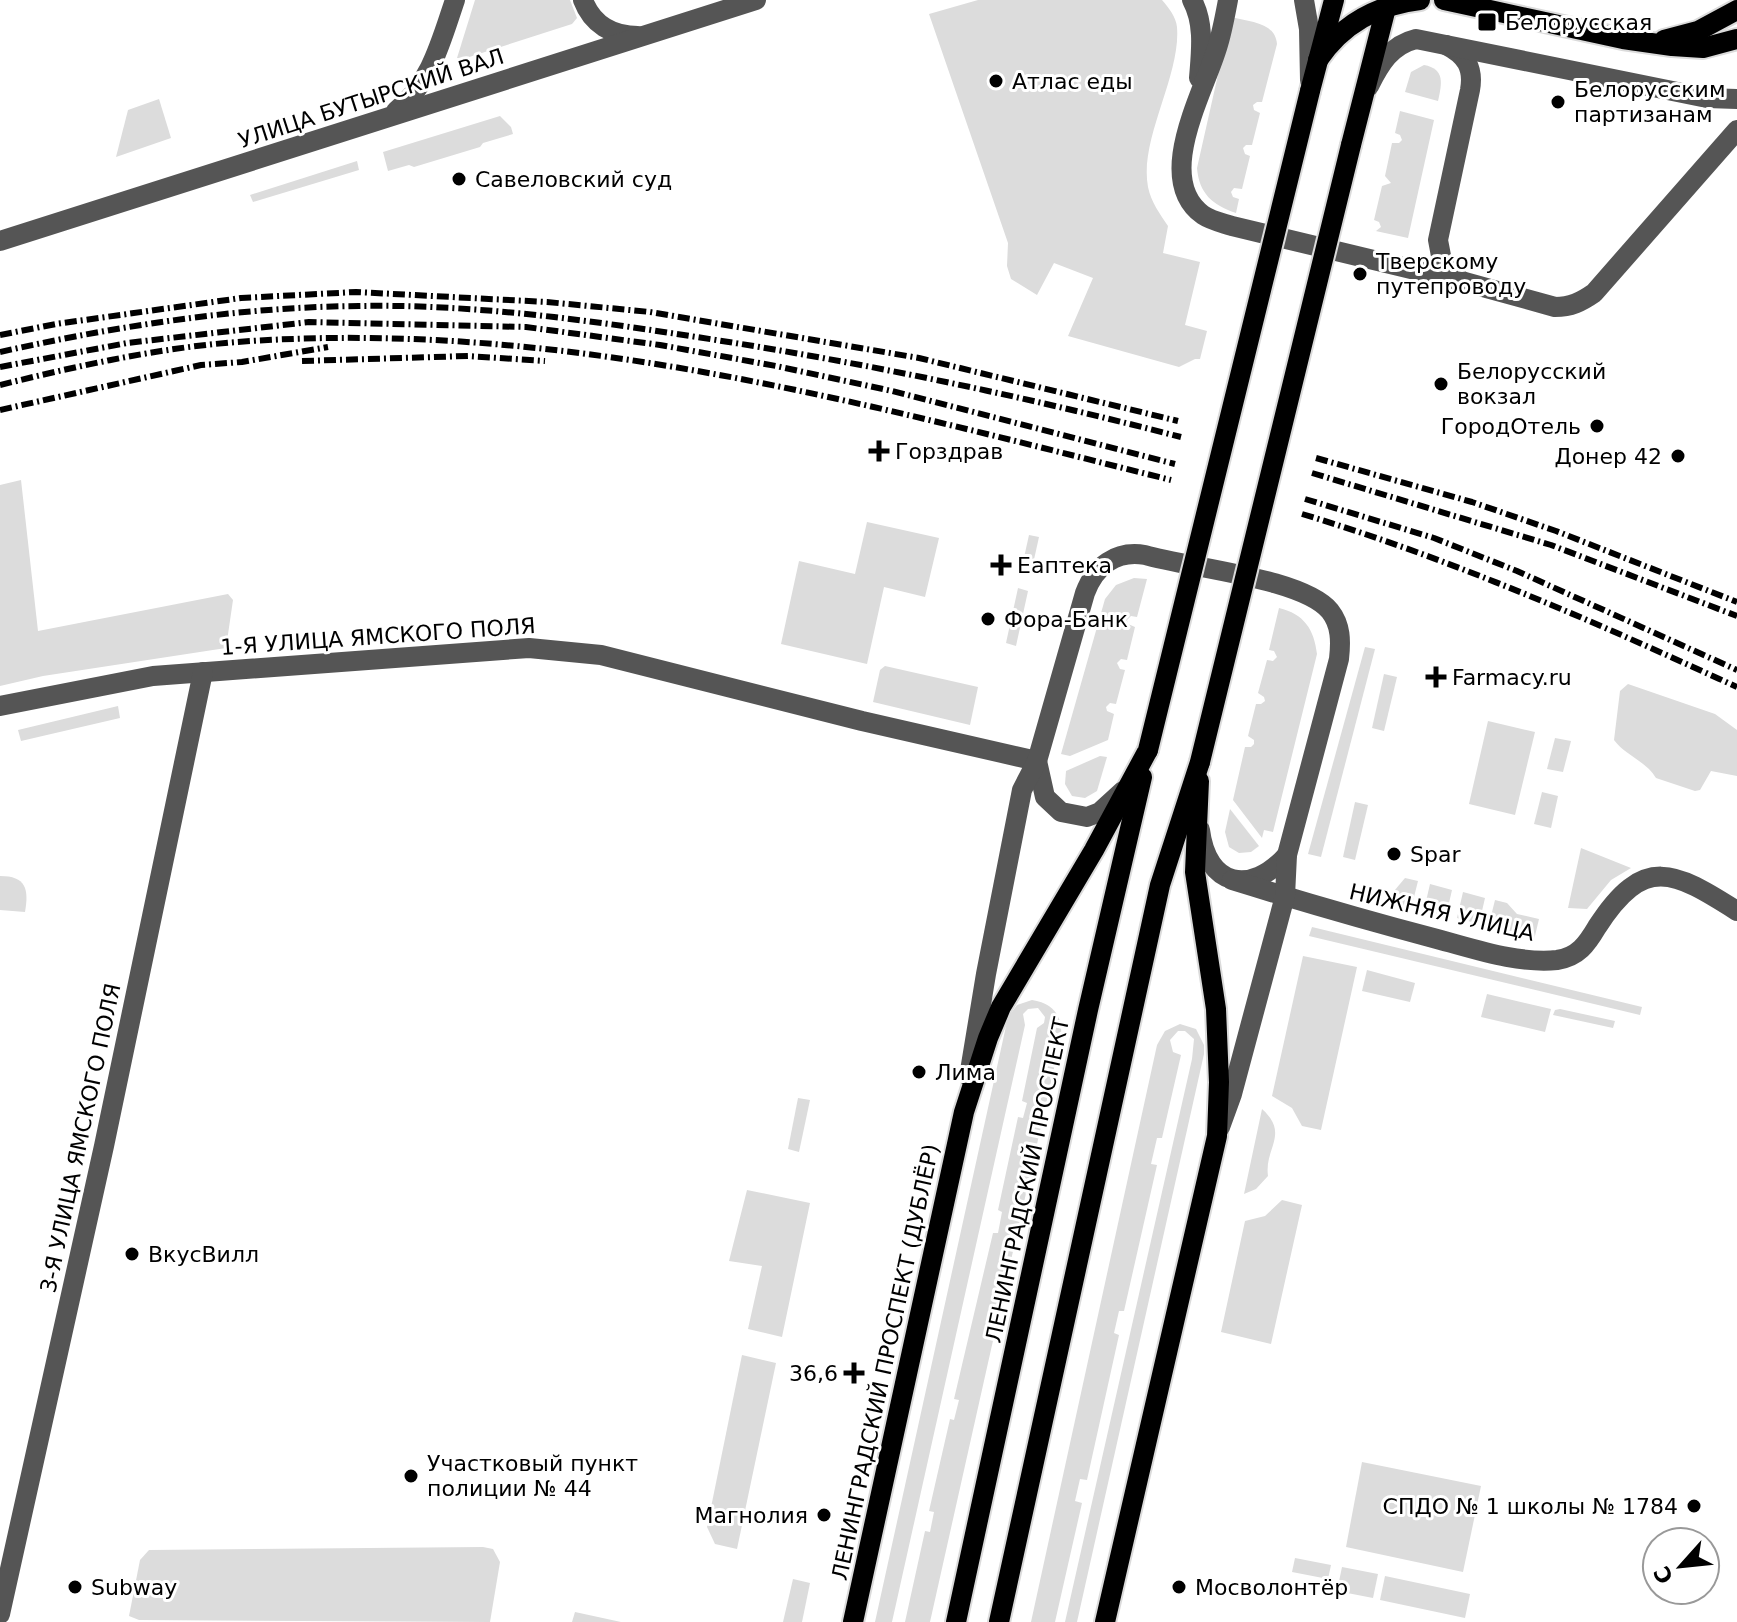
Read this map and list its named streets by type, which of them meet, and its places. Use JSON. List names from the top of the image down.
{
  "streets": {
    "main road": ["ЛЕНИНГРАДСКИЙ ПРОСПЕКТ", "ЛЕНИНГРАДСКИЙ ПРОСПЕКТ (ДУБЛЁР)"],
    "street": [
      "УЛИЦА БУТЫРСКИЙ ВАЛ",
      "1-Я УЛИЦА ЯМСКОГО ПОЛЯ",
      "НИЖНЯЯ УЛИЦА",
      "3-Я УЛИЦА ЯМСКОГО ПОЛЯ"
    ]
  },
  "crossings": [
    ["1-Я УЛИЦА ЯМСКОГО ПОЛЯ", "3-Я УЛИЦА ЯМСКОГО ПОЛЯ"],
    ["1-Я УЛИЦА ЯМСКОГО ПОЛЯ", "ЛЕНИНГРАДСКИЙ ПРОСПЕКТ (ДУБЛЁР)"],
    ["НИЖНЯЯ УЛИЦА", "ЛЕНИНГРАДСКИЙ ПРОСПЕКТ (ДУБЛЁР)"],
    ["ЛЕНИНГРАДСКИЙ ПРОСПЕКТ", "ЛЕНИНГРАДСКИЙ ПРОСПЕКТ (ДУБЛЁР)"]
  ],
  "places": {
    "transit": ["Белорусская"],
    "other": [
      "Атлас еды",
      "Белорусским партизанам",
      "Савеловский cуд",
      "Тверскому путепроводу",
      "Белорусский вокзал",
      "ГородОтель",
      "Донер 42",
      "Фора-Банк",
      "Spar",
      "Лима",
      "ВкусВилл",
      "Участковый пункт полиции № 44",
      "СПДО № 1 школы № 1784",
      "Магнолия",
      "Subway",
      "Мосволонтёр"
    ],
    "health": [
      "Горздрав",
      "Еаптека",
      "Farmacy.ru",
      "36,6"
    ]
  },
  "north": "bottom left"
}
